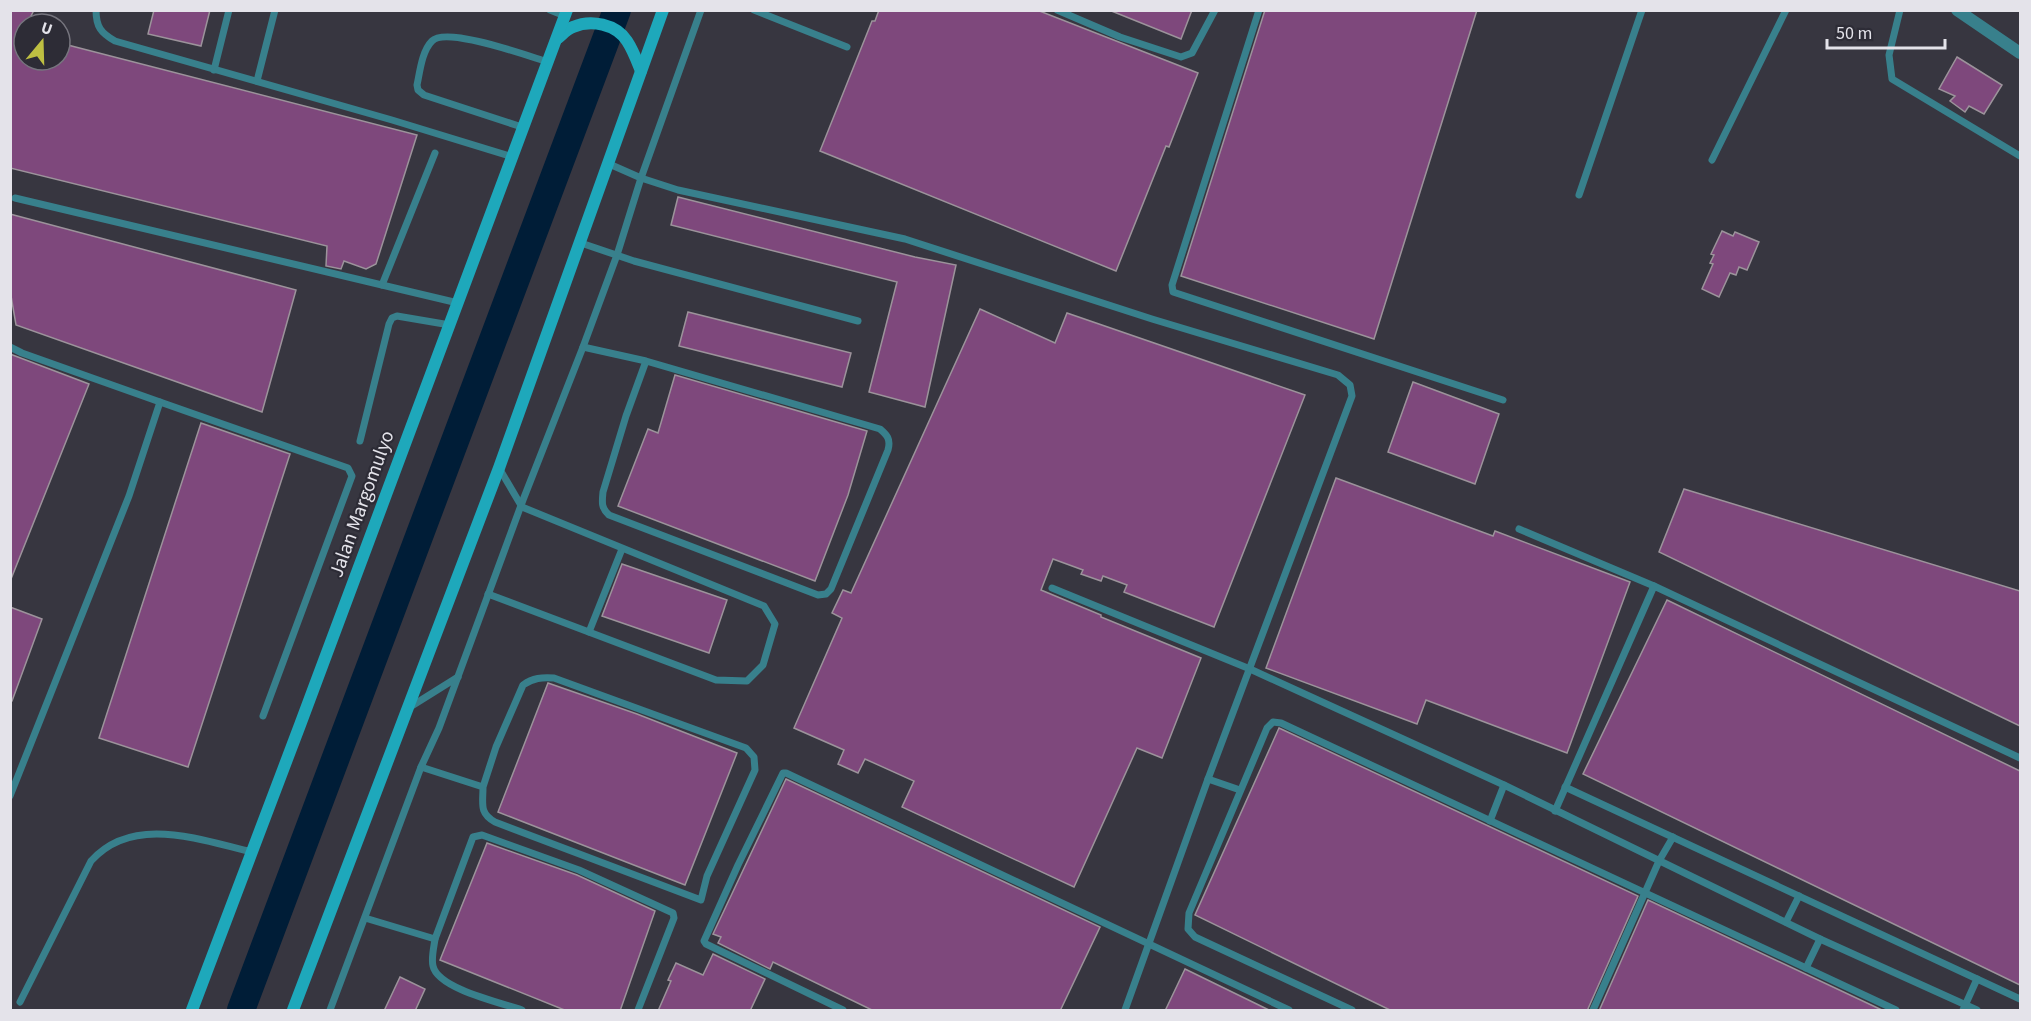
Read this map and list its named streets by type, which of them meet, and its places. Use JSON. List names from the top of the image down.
{
  "streets": {
    "main road": ["Jalan Margomulyo"]
  },
  "scale_bar": "50 m",
  "north": "top"
}
